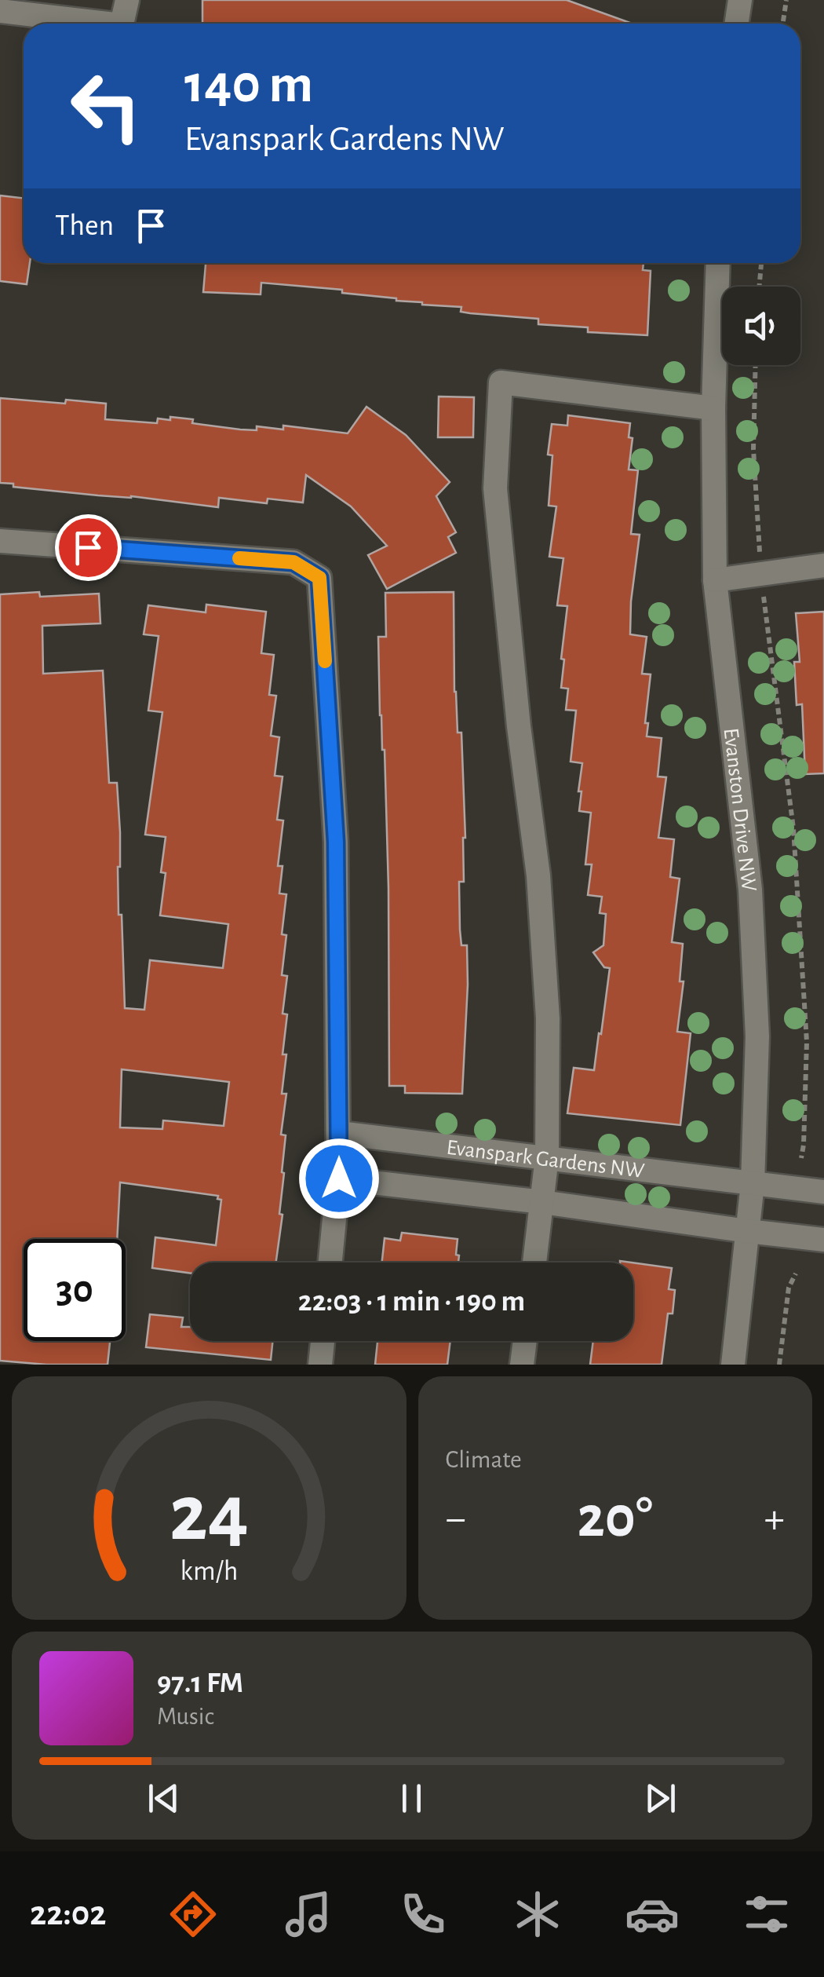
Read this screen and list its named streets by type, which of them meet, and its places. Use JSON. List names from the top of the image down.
{
  "streets": {
    "street": ["Evanston Drive NW", "Evanspark Gardens NW"]
  },
  "crossings": [
    ["Evanston Drive NW", "Evanspark Gardens NW"]
  ],
  "page": {
    "turn": ["140 m", "Evanspark Gardens NW"],
    "then": "Then",
    "limit": "30",
    "trip": "22:03 · 1 min · 190 m",
    "tile": "Climate",
    "heat": ["−", "20°", "+"],
    "song": ["97.1 FM", "Music"],
    "tabs": "22:02",
    "gauge": ["24", "km/h"]
  }
}
